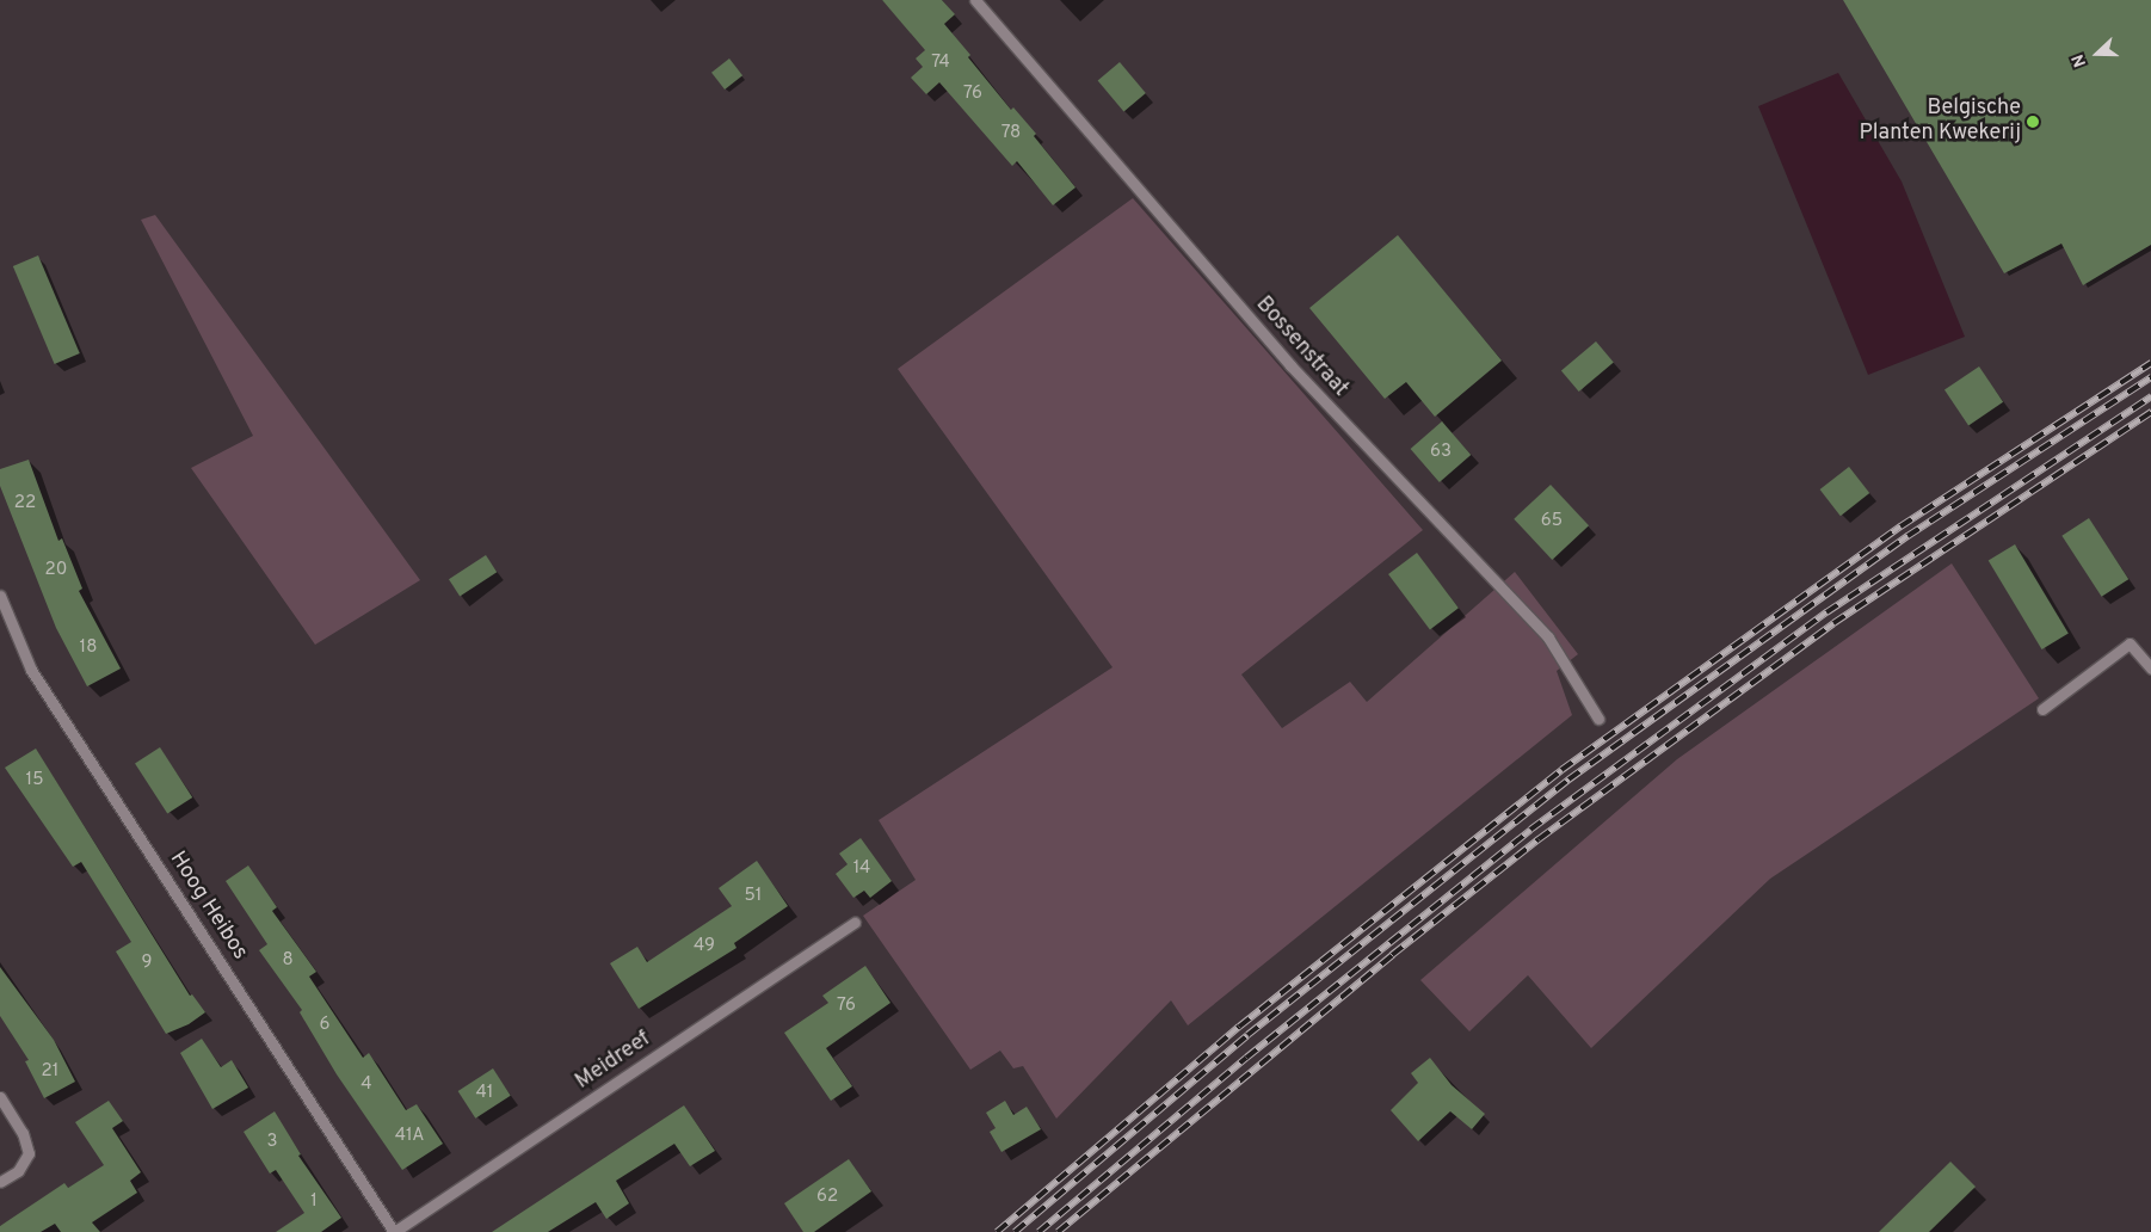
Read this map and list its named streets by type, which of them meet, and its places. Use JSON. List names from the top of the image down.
{
  "streets": {
    "street": ["Bossenstraat", "Hoog Heibos", "Meidreef"]
  },
  "crossings": [
    ["Hoog Heibos", "Meidreef"]
  ],
  "places": ["Belgische Planten Kwekerij"],
  "house_numbers": [
    "74",
    "76",
    "78",
    "63",
    "22",
    "65",
    "20",
    "18",
    "15",
    "14",
    "51",
    "49",
    "8",
    "9",
    "76",
    "6",
    "21",
    "4",
    "41",
    "41A",
    "3",
    "62",
    "1"
  ],
  "north": "left"
}
